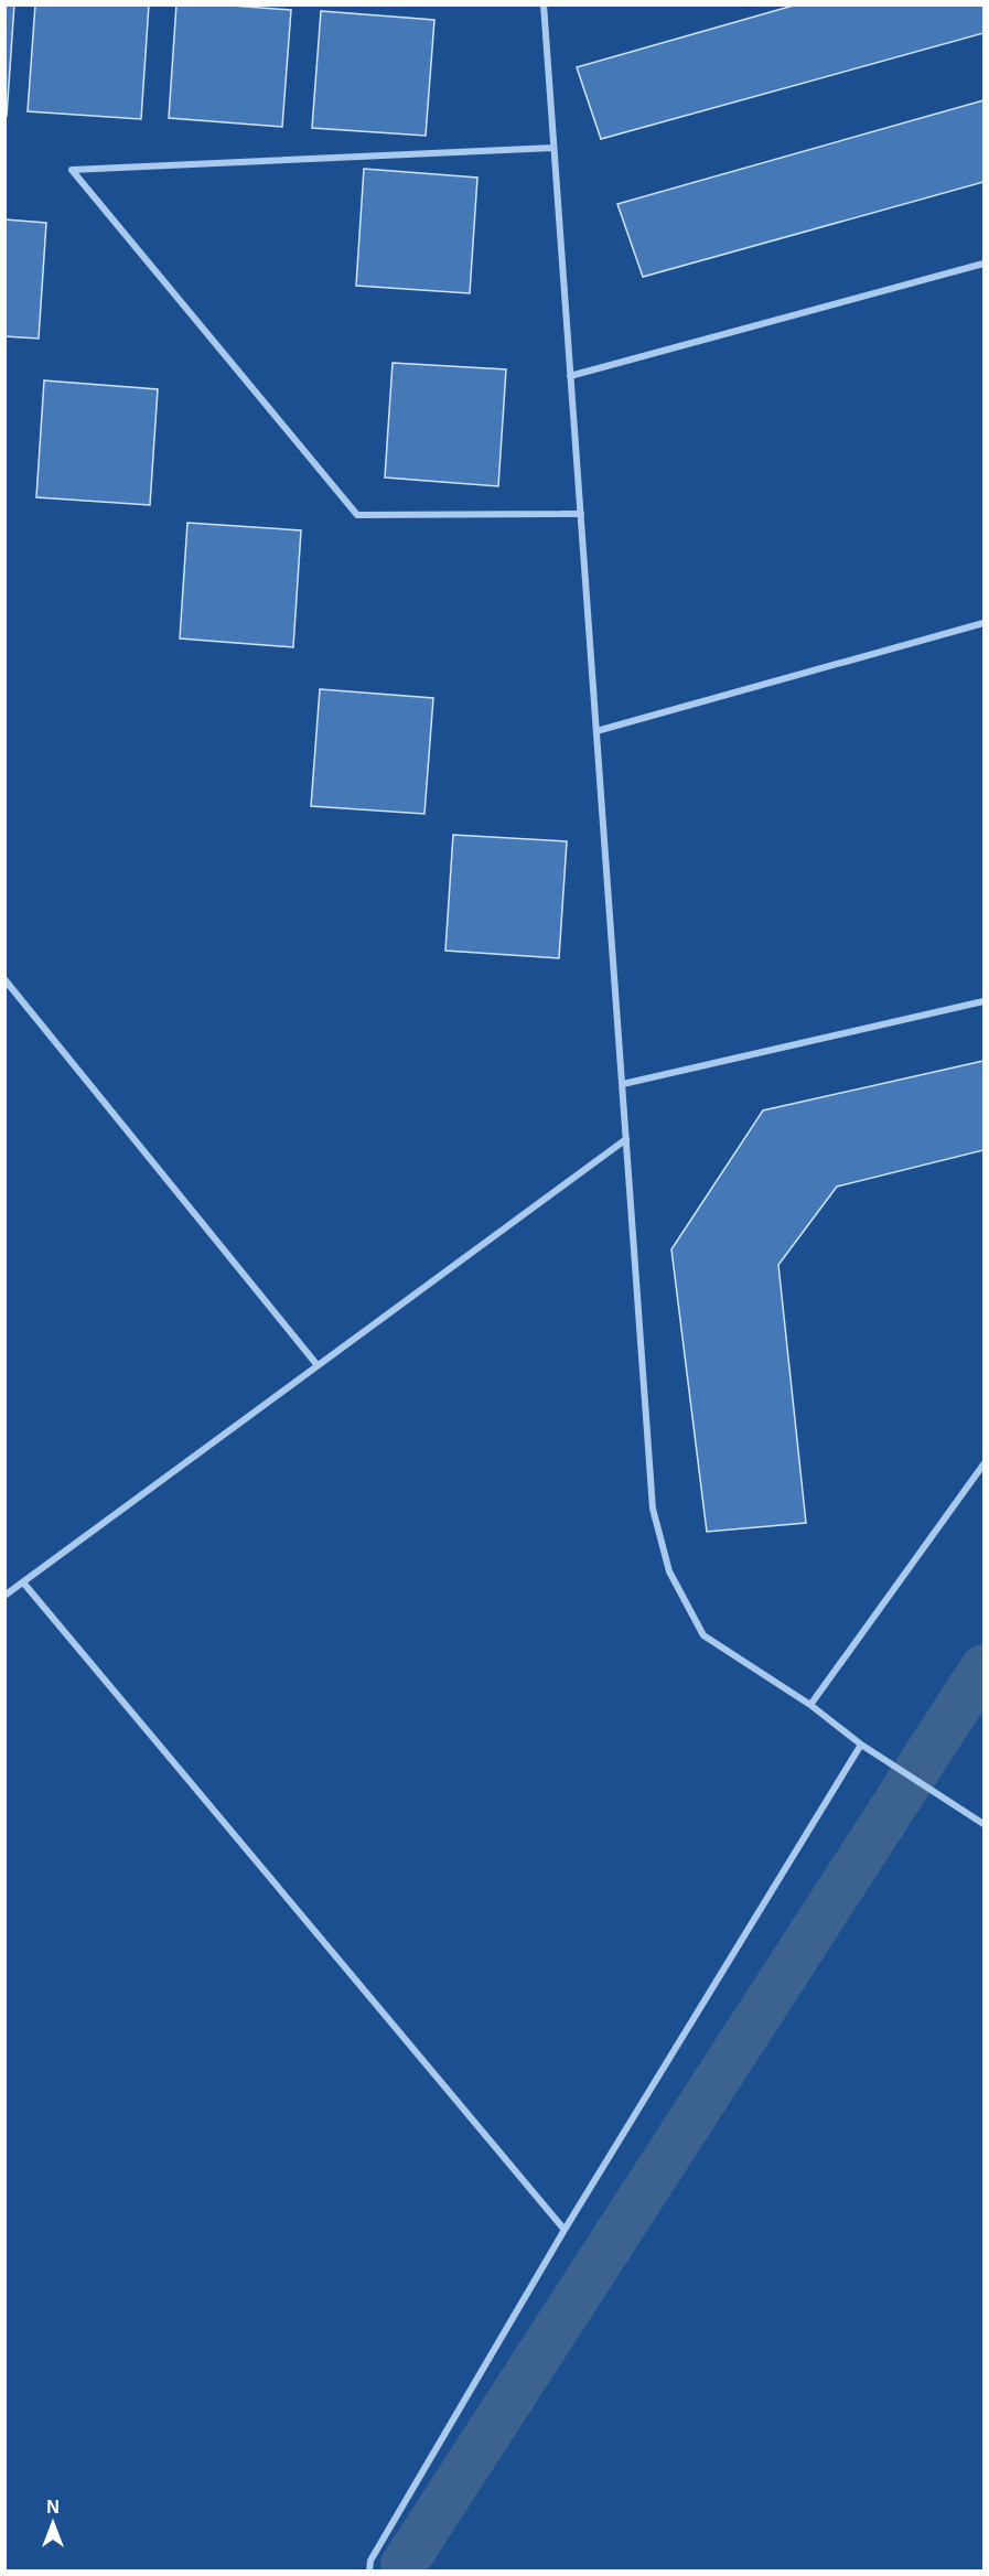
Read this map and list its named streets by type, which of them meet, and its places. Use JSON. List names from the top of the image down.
{
  "north": "top"
}
